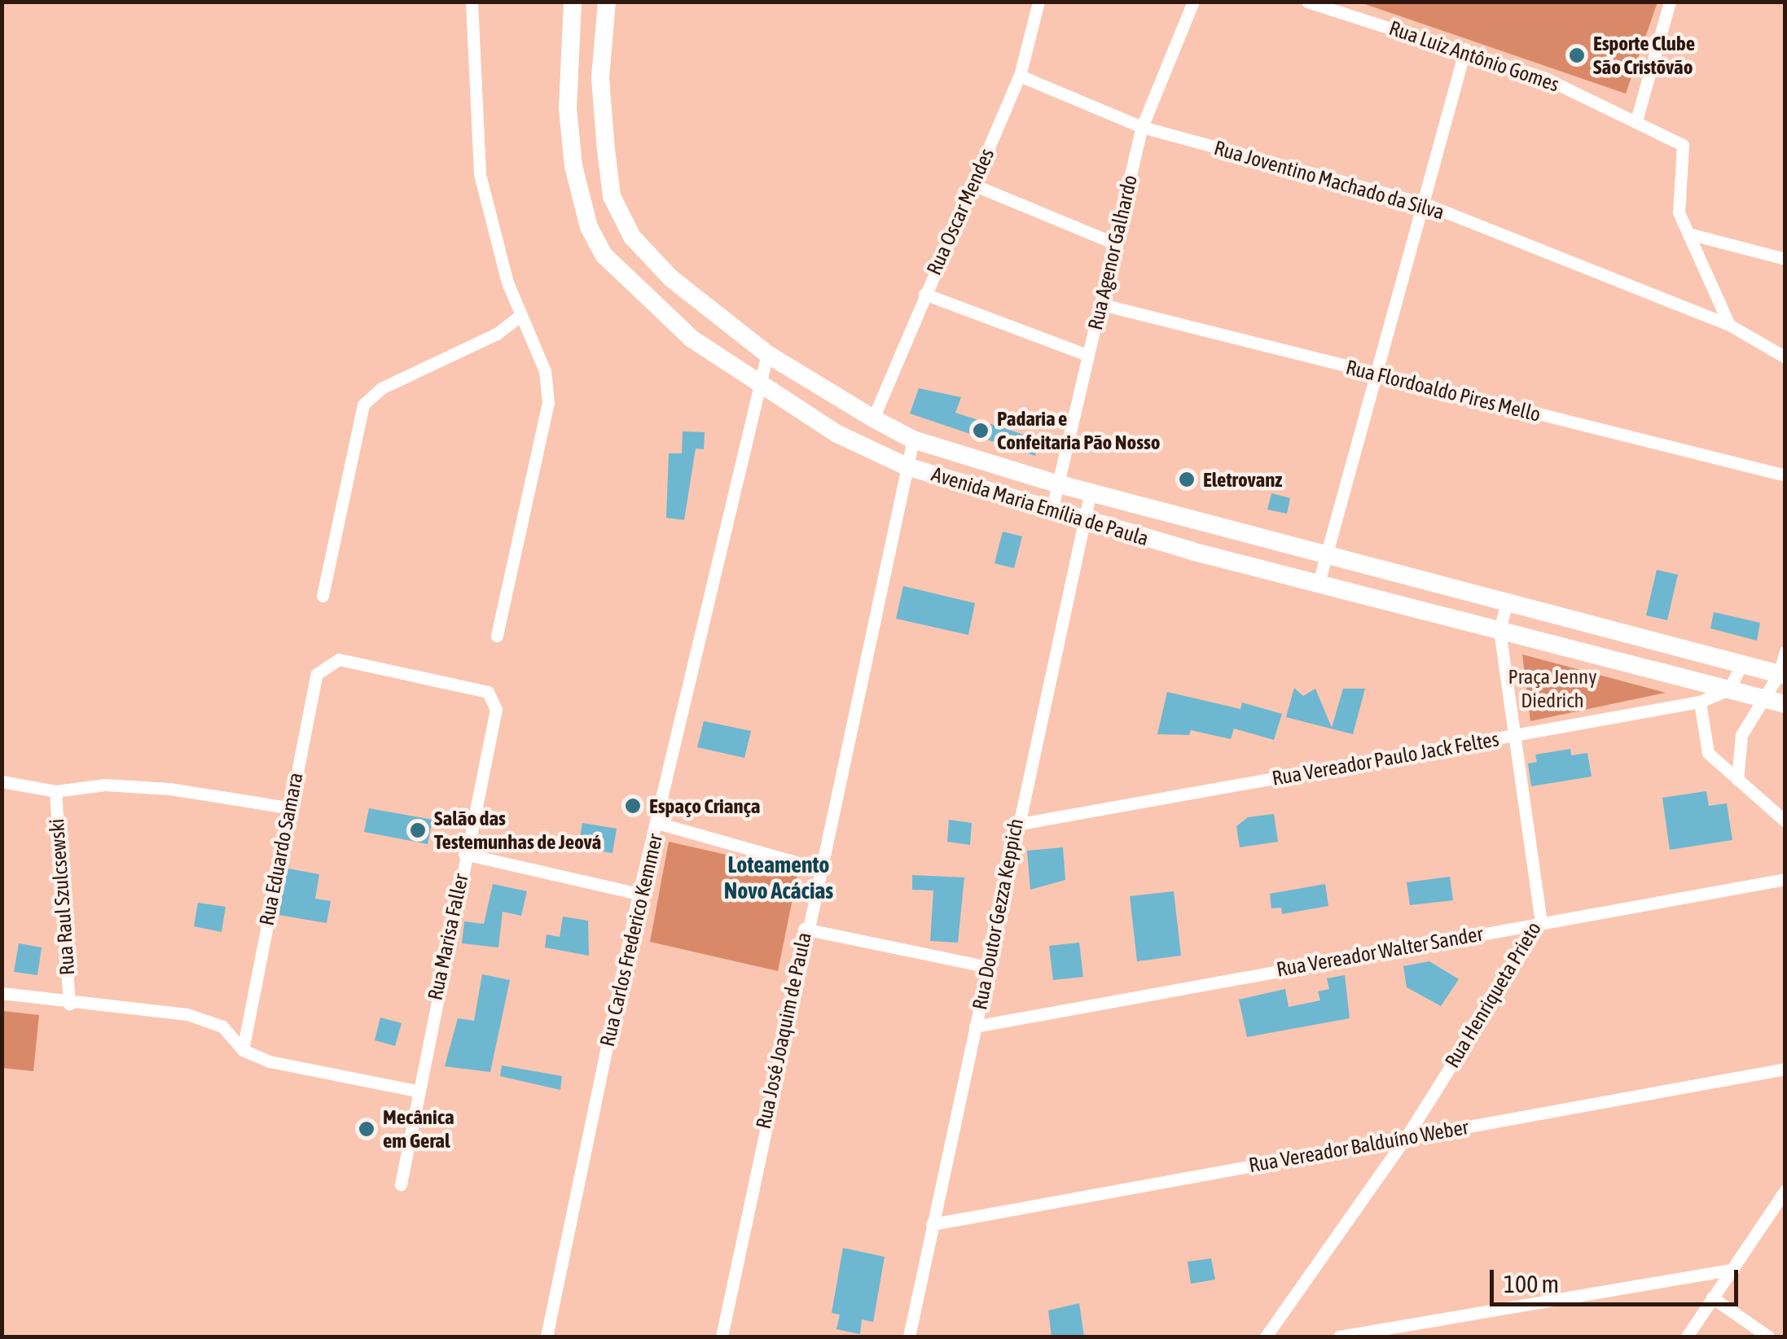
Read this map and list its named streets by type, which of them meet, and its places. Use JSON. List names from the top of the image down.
{
  "streets": {
    "main road": ["Avenida Maria Emília de Paula"],
    "street": [
      "Rua Luiz Antônio Gomes",
      "Rua Joventino Machado da Silva",
      "Rua Oscar Mendes",
      "Rua Agenor Galhardo",
      "Rua Flordoaldo Pires Mello",
      "Rua Vereador Paulo Jack Feltes",
      "Rua Eduardo Samara",
      "Rua Raul Szulcsewski",
      "Rua Doutor Gezza Keppich",
      "Rua Marisa Faller",
      "Rua Carlos Frederico Kemmer",
      "Rua Vereador Walter Sander",
      "Rua Henriqueta Prieto",
      "Rua José Joaquim de Paula",
      "Rua Vereador Balduíno Weber"
    ]
  },
  "crossings": [
    ["Rua Joventino Machado da Silva", "Rua Oscar Mendes"],
    ["Rua Joventino Machado da Silva", "Rua Agenor Galhardo"],
    ["Rua Oscar Mendes", "Avenida Maria Emília de Paula"],
    ["Rua Agenor Galhardo", "Rua Flordoaldo Pires Mello"],
    ["Rua Agenor Galhardo", "Avenida Maria Emília de Paula"],
    ["Avenida Maria Emília de Paula", "Rua Vereador Paulo Jack Feltes"],
    ["Avenida Maria Emília de Paula", "Rua Doutor Gezza Keppich"],
    ["Avenida Maria Emília de Paula", "Rua Carlos Frederico Kemmer"],
    ["Avenida Maria Emília de Paula", "Rua Henriqueta Prieto"],
    ["Avenida Maria Emília de Paula", "Rua José Joaquim de Paula"],
    ["Rua Vereador Paulo Jack Feltes", "Rua Doutor Gezza Keppich"],
    ["Rua Vereador Paulo Jack Feltes", "Rua Henriqueta Prieto"],
    ["Rua Eduardo Samara", "Rua Marisa Faller"],
    ["Rua Doutor Gezza Keppich", "Rua Vereador Walter Sander"],
    ["Rua Doutor Gezza Keppich", "Rua Vereador Balduíno Weber"],
    ["Rua Vereador Walter Sander", "Rua Henriqueta Prieto"],
    ["Rua Henriqueta Prieto", "Rua Vereador Balduíno Weber"]
  ],
  "districts": ["Loteamento Novo Acácias"],
  "parks": ["Praça Jenny Diedrich"],
  "places": [
    "Esporte Clube São Cristõvão",
    "Padaria e Confeitaria Pão Nosso",
    "Eletrovanz",
    "Espaço Criança",
    "Salão das Testemunhas de Jeová",
    "Mecânica em Geral"
  ],
  "scale_bar": "100 m"
}
